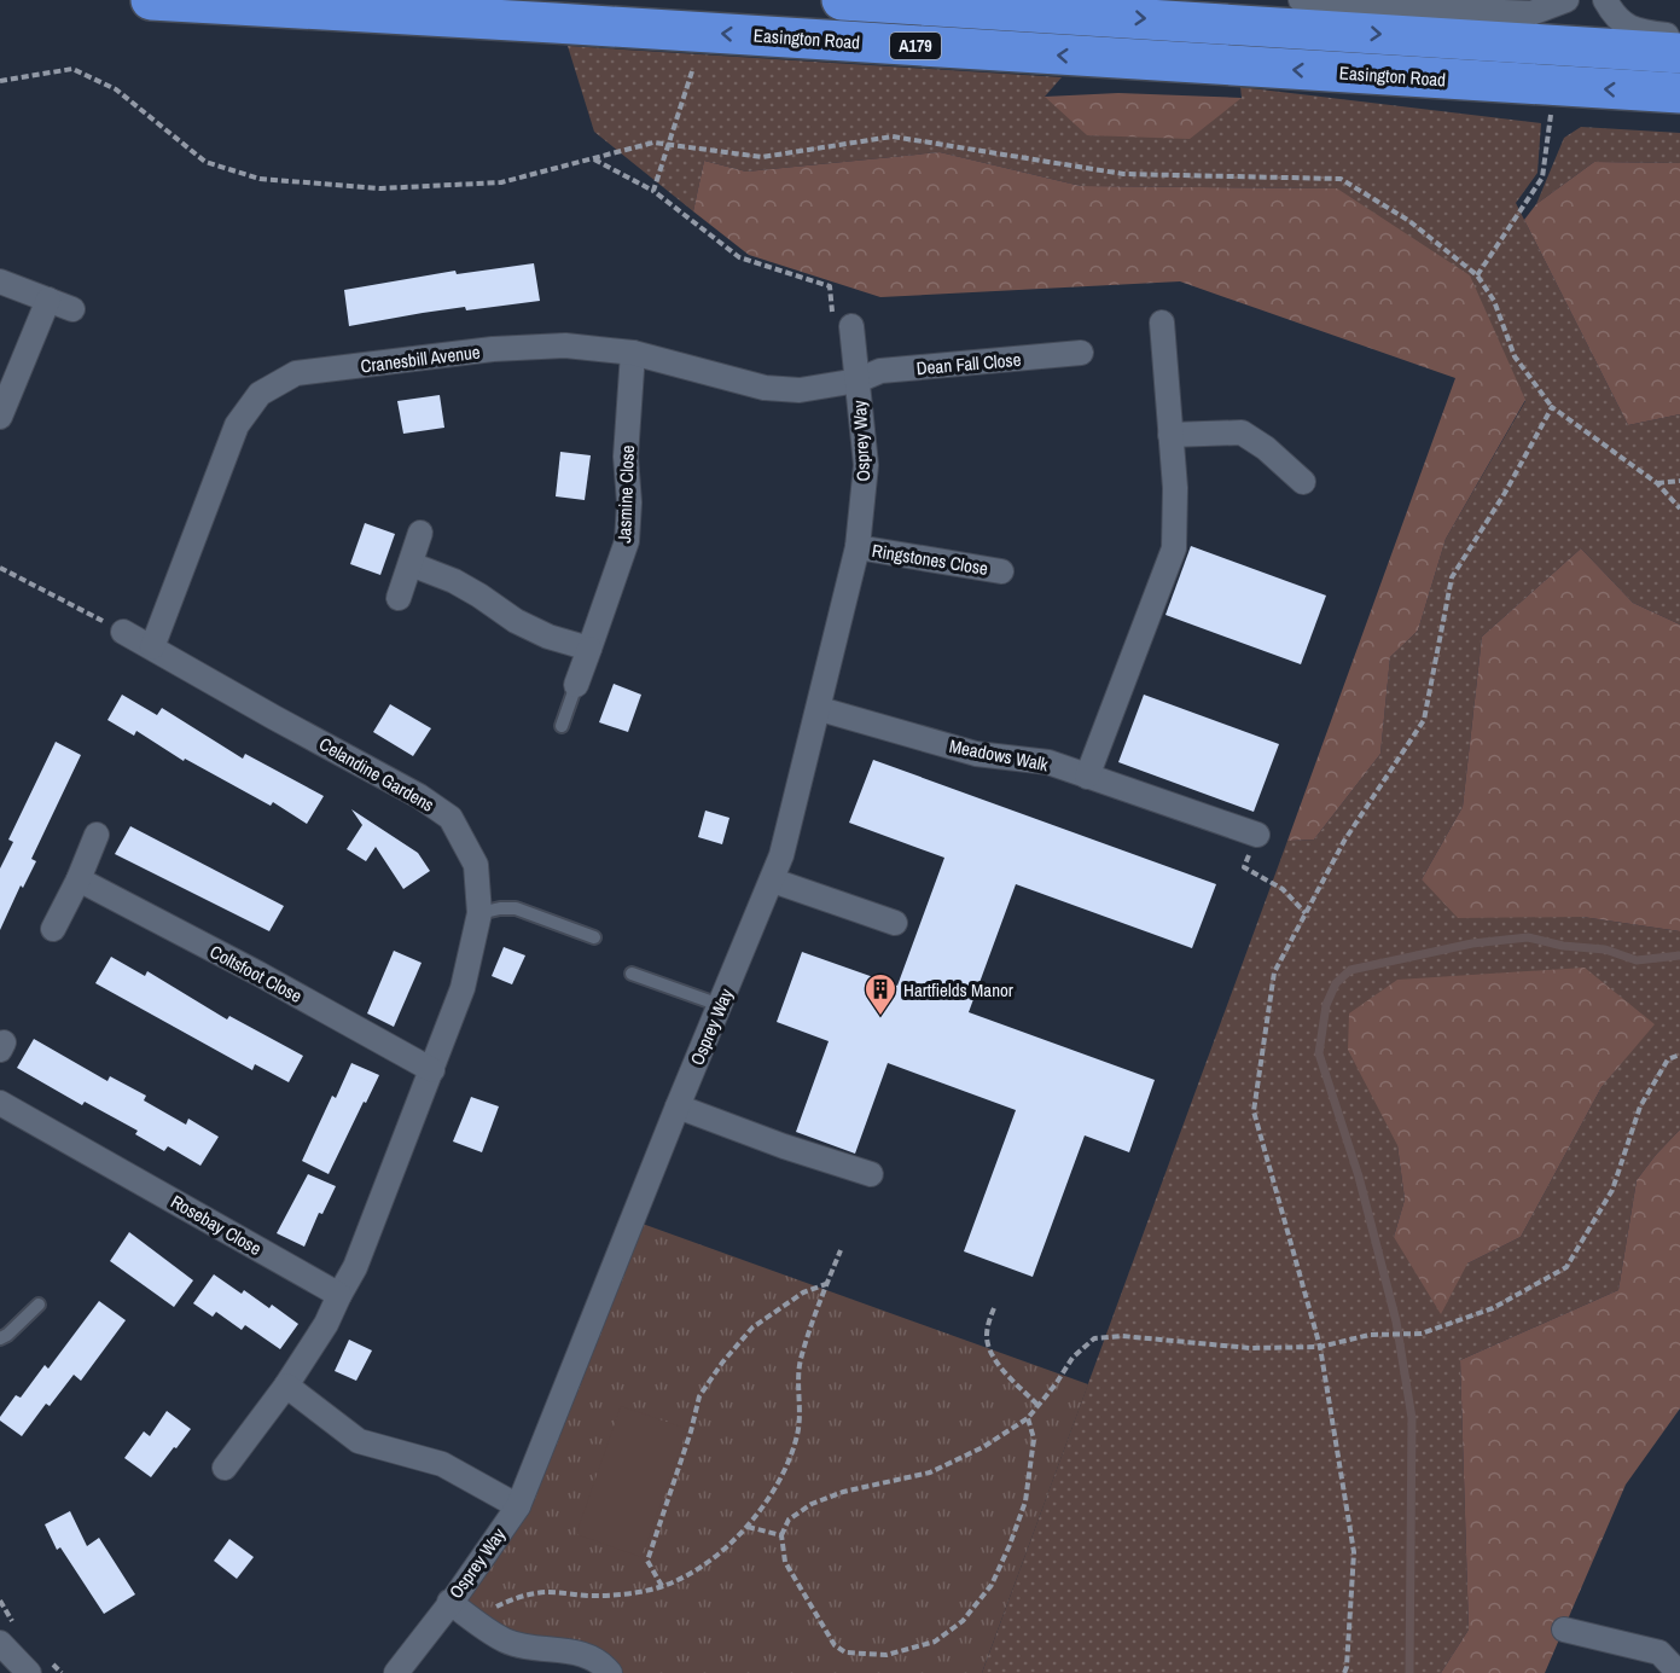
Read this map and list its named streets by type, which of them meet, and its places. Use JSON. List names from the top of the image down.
{
  "streets": {
    "highway": ["Easington Road", "A179"],
    "street": [
      "Cranesbill Avenue",
      "Dean Fall Close",
      "Osprey Way",
      "Jasmine Close",
      "Ringstones Close",
      "Meadows Walk",
      "Celandine Gardens",
      "Coltsfoot Close",
      "Rosebay Close"
    ]
  },
  "crossings": [
    ["Cranesbill Avenue", "Dean Fall Close"],
    ["Cranesbill Avenue", "Osprey Way"],
    ["Cranesbill Avenue", "Jasmine Close"],
    ["Cranesbill Avenue", "Celandine Gardens"],
    ["Dean Fall Close", "Osprey Way"],
    ["Osprey Way", "Ringstones Close"],
    ["Osprey Way", "Meadows Walk"],
    ["Celandine Gardens", "Coltsfoot Close"],
    ["Celandine Gardens", "Rosebay Close"]
  ],
  "places": {
    "building": ["Hartfields Manor"]
  }
}
